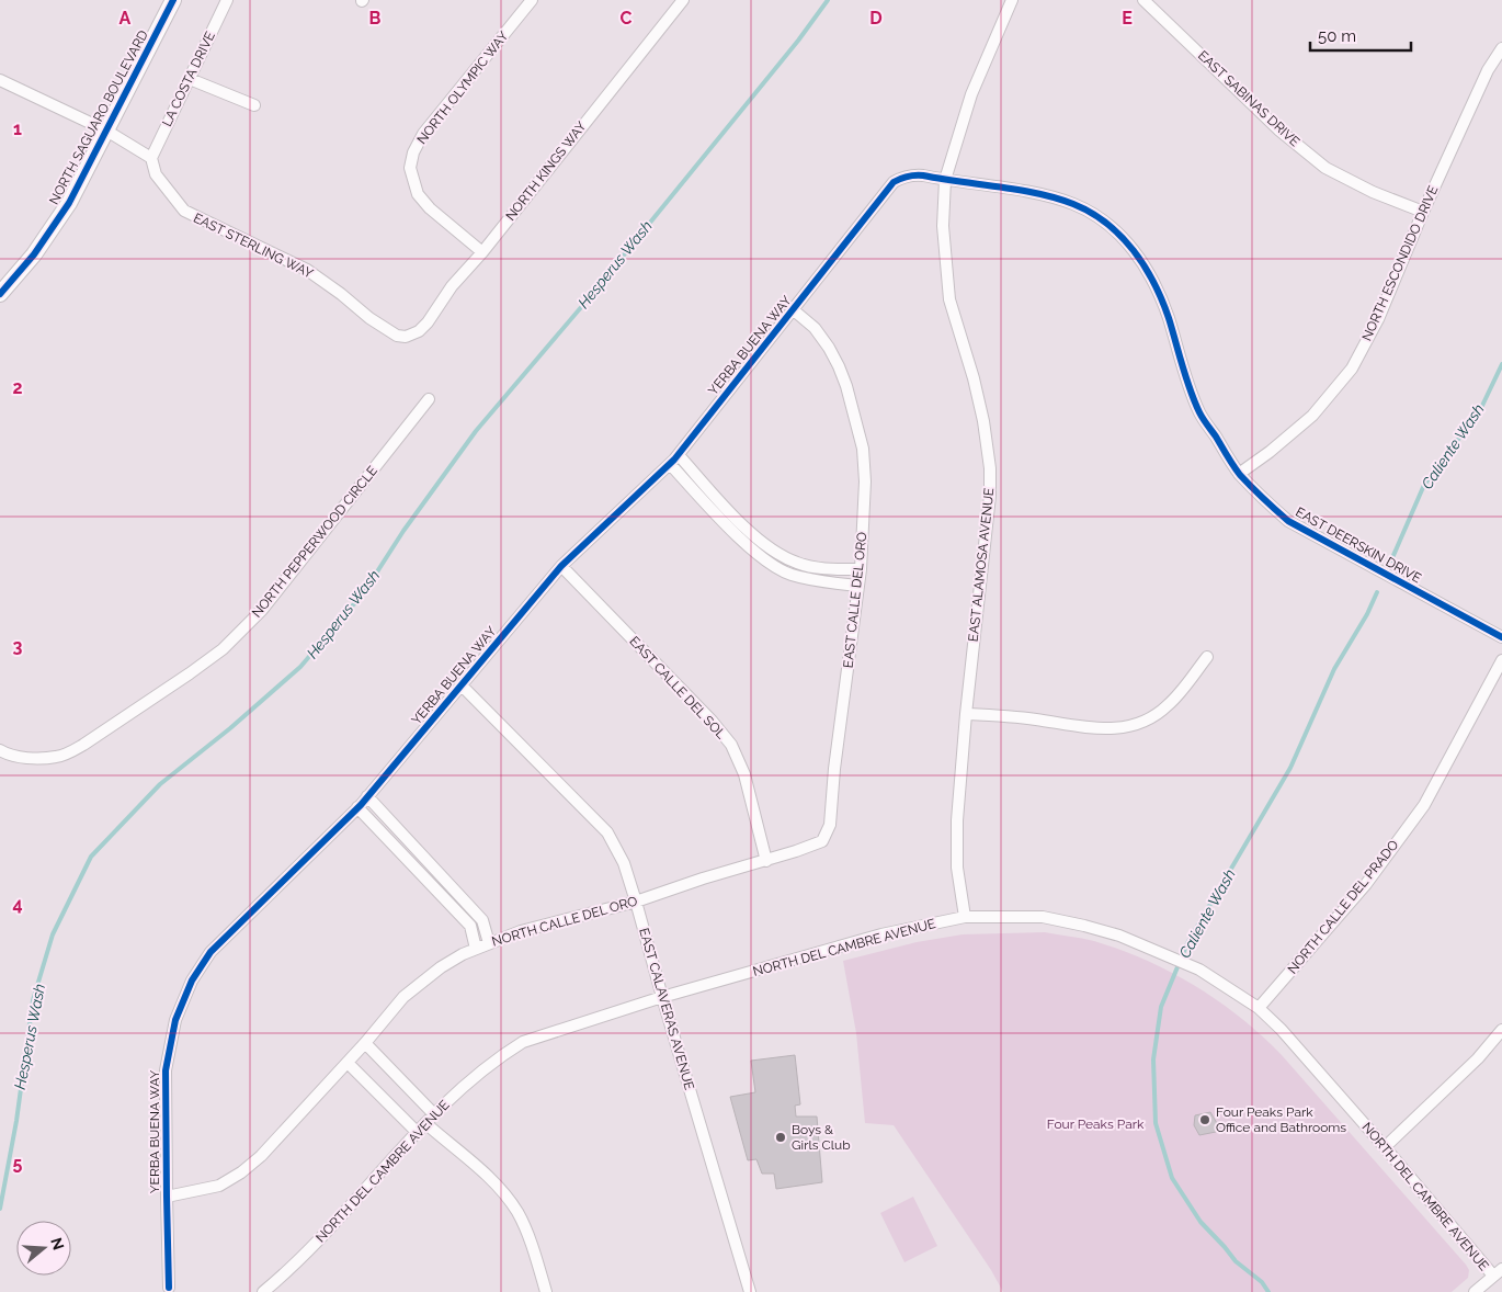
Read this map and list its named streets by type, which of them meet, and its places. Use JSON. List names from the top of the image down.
{
  "streets": {
    "main road": ["NORTH SAGUARO BOULEVARD"],
    "street": [
      "LA COSTA DRIVE",
      "NORTH OLYMPIC WAY",
      "EAST SABINAS DRIVE",
      "NORTH KINGS WAY",
      "EAST STERLING WAY",
      "NORTH ESCONDIDO DRIVE",
      "YERBA BUENA WAY",
      "NORTH PEPPERWOOD CIRCLE",
      "EAST DEERSKIN DRIVE",
      "EAST ALAMOSA AVENUE",
      "EAST CALLE DEL ORO",
      "EAST CALLE DEL SOL",
      "NORTH CALLE DEL PRADO",
      "NORTH CALLE DEL ORO",
      "NORTH DEL CAMBRE AVENUE",
      "EAST CALAVERAS AVENUE"
    ]
  },
  "crossings": [
    ["LA COSTA DRIVE", "EAST STERLING WAY"],
    ["NORTH OLYMPIC WAY", "NORTH KINGS WAY"],
    ["EAST SABINAS DRIVE", "NORTH ESCONDIDO DRIVE"],
    ["NORTH KINGS WAY", "EAST STERLING WAY"],
    ["NORTH ESCONDIDO DRIVE", "EAST DEERSKIN DRIVE"],
    ["YERBA BUENA WAY", "EAST DEERSKIN DRIVE"],
    ["YERBA BUENA WAY", "EAST ALAMOSA AVENUE"],
    ["YERBA BUENA WAY", "EAST CALLE DEL ORO"],
    ["YERBA BUENA WAY", "EAST CALLE DEL SOL"],
    ["YERBA BUENA WAY", "NORTH CALLE DEL ORO"],
    ["YERBA BUENA WAY", "EAST CALAVERAS AVENUE"],
    ["EAST DEERSKIN DRIVE", "EAST ALAMOSA AVENUE"],
    ["EAST ALAMOSA AVENUE", "NORTH DEL CAMBRE AVENUE"],
    ["EAST CALLE DEL ORO", "NORTH CALLE DEL ORO"],
    ["EAST CALLE DEL SOL", "NORTH CALLE DEL ORO"],
    ["NORTH CALLE DEL PRADO", "NORTH DEL CAMBRE AVENUE"],
    ["NORTH CALLE DEL ORO", "EAST CALAVERAS AVENUE"],
    ["NORTH DEL CAMBRE AVENUE", "EAST CALAVERAS AVENUE"]
  ],
  "water": ["Hesperus Wash", "Caliente Wash"],
  "parks": ["Four Peaks Park"],
  "places": ["Four Peaks Park Office and Bathrooms", "Boys & Girls Club"],
  "scale_bar": "50 m",
  "north": "right",
  "grid": {
    "columns": [
      "A",
      "B",
      "C",
      "D",
      "E"
    ],
    "rows": [
      "1",
      "2",
      "3",
      "4",
      "5"
    ]
  }
}
